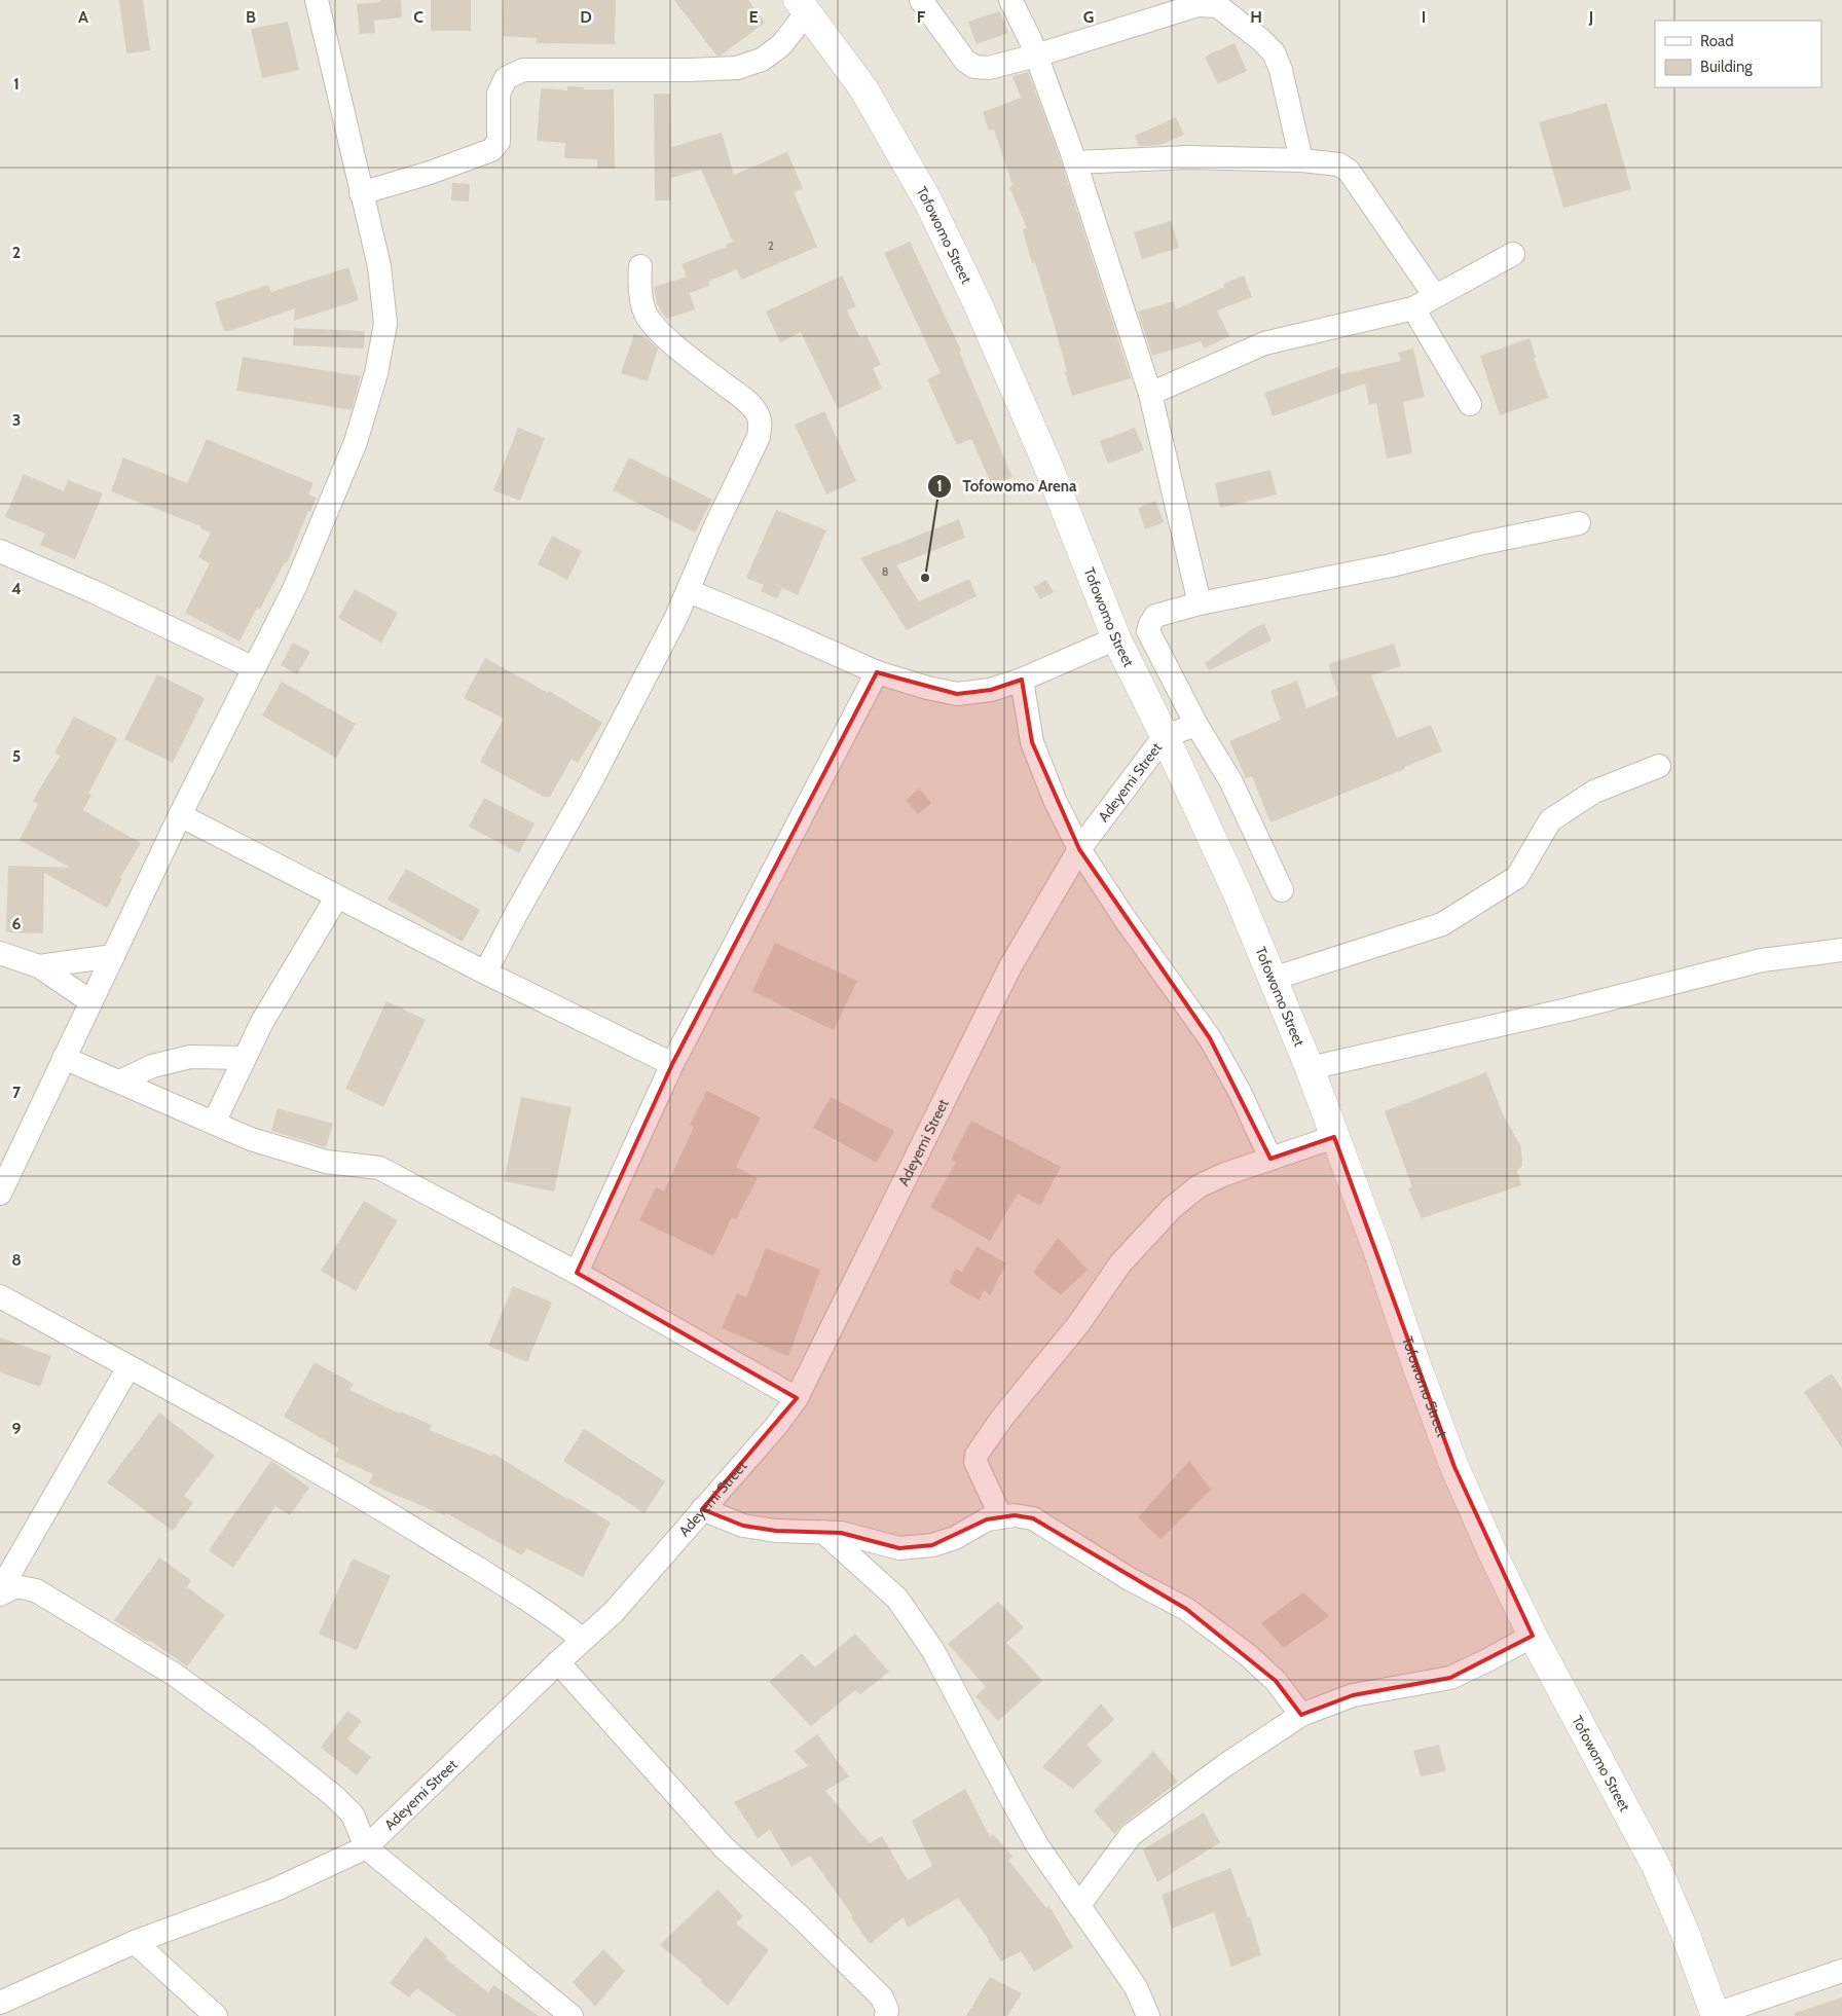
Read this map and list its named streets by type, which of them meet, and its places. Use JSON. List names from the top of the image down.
{
  "streets": {
    "street": ["Tofowomo Street", "Adeyemi Street"]
  },
  "crossings": [
    ["Tofowomo Street", "Adeyemi Street"]
  ],
  "places": ["Tofowomo Arena"],
  "house_numbers": ["2", "8"],
  "legend": ["Road", "Building"],
  "grid": {
    "columns": [
      "A",
      "B",
      "C",
      "D",
      "E",
      "F",
      "G",
      "H",
      "I",
      "J"
    ],
    "rows": [
      "1",
      "2",
      "3",
      "4",
      "5",
      "6",
      "7",
      "8",
      "9"
    ]
  }
}
